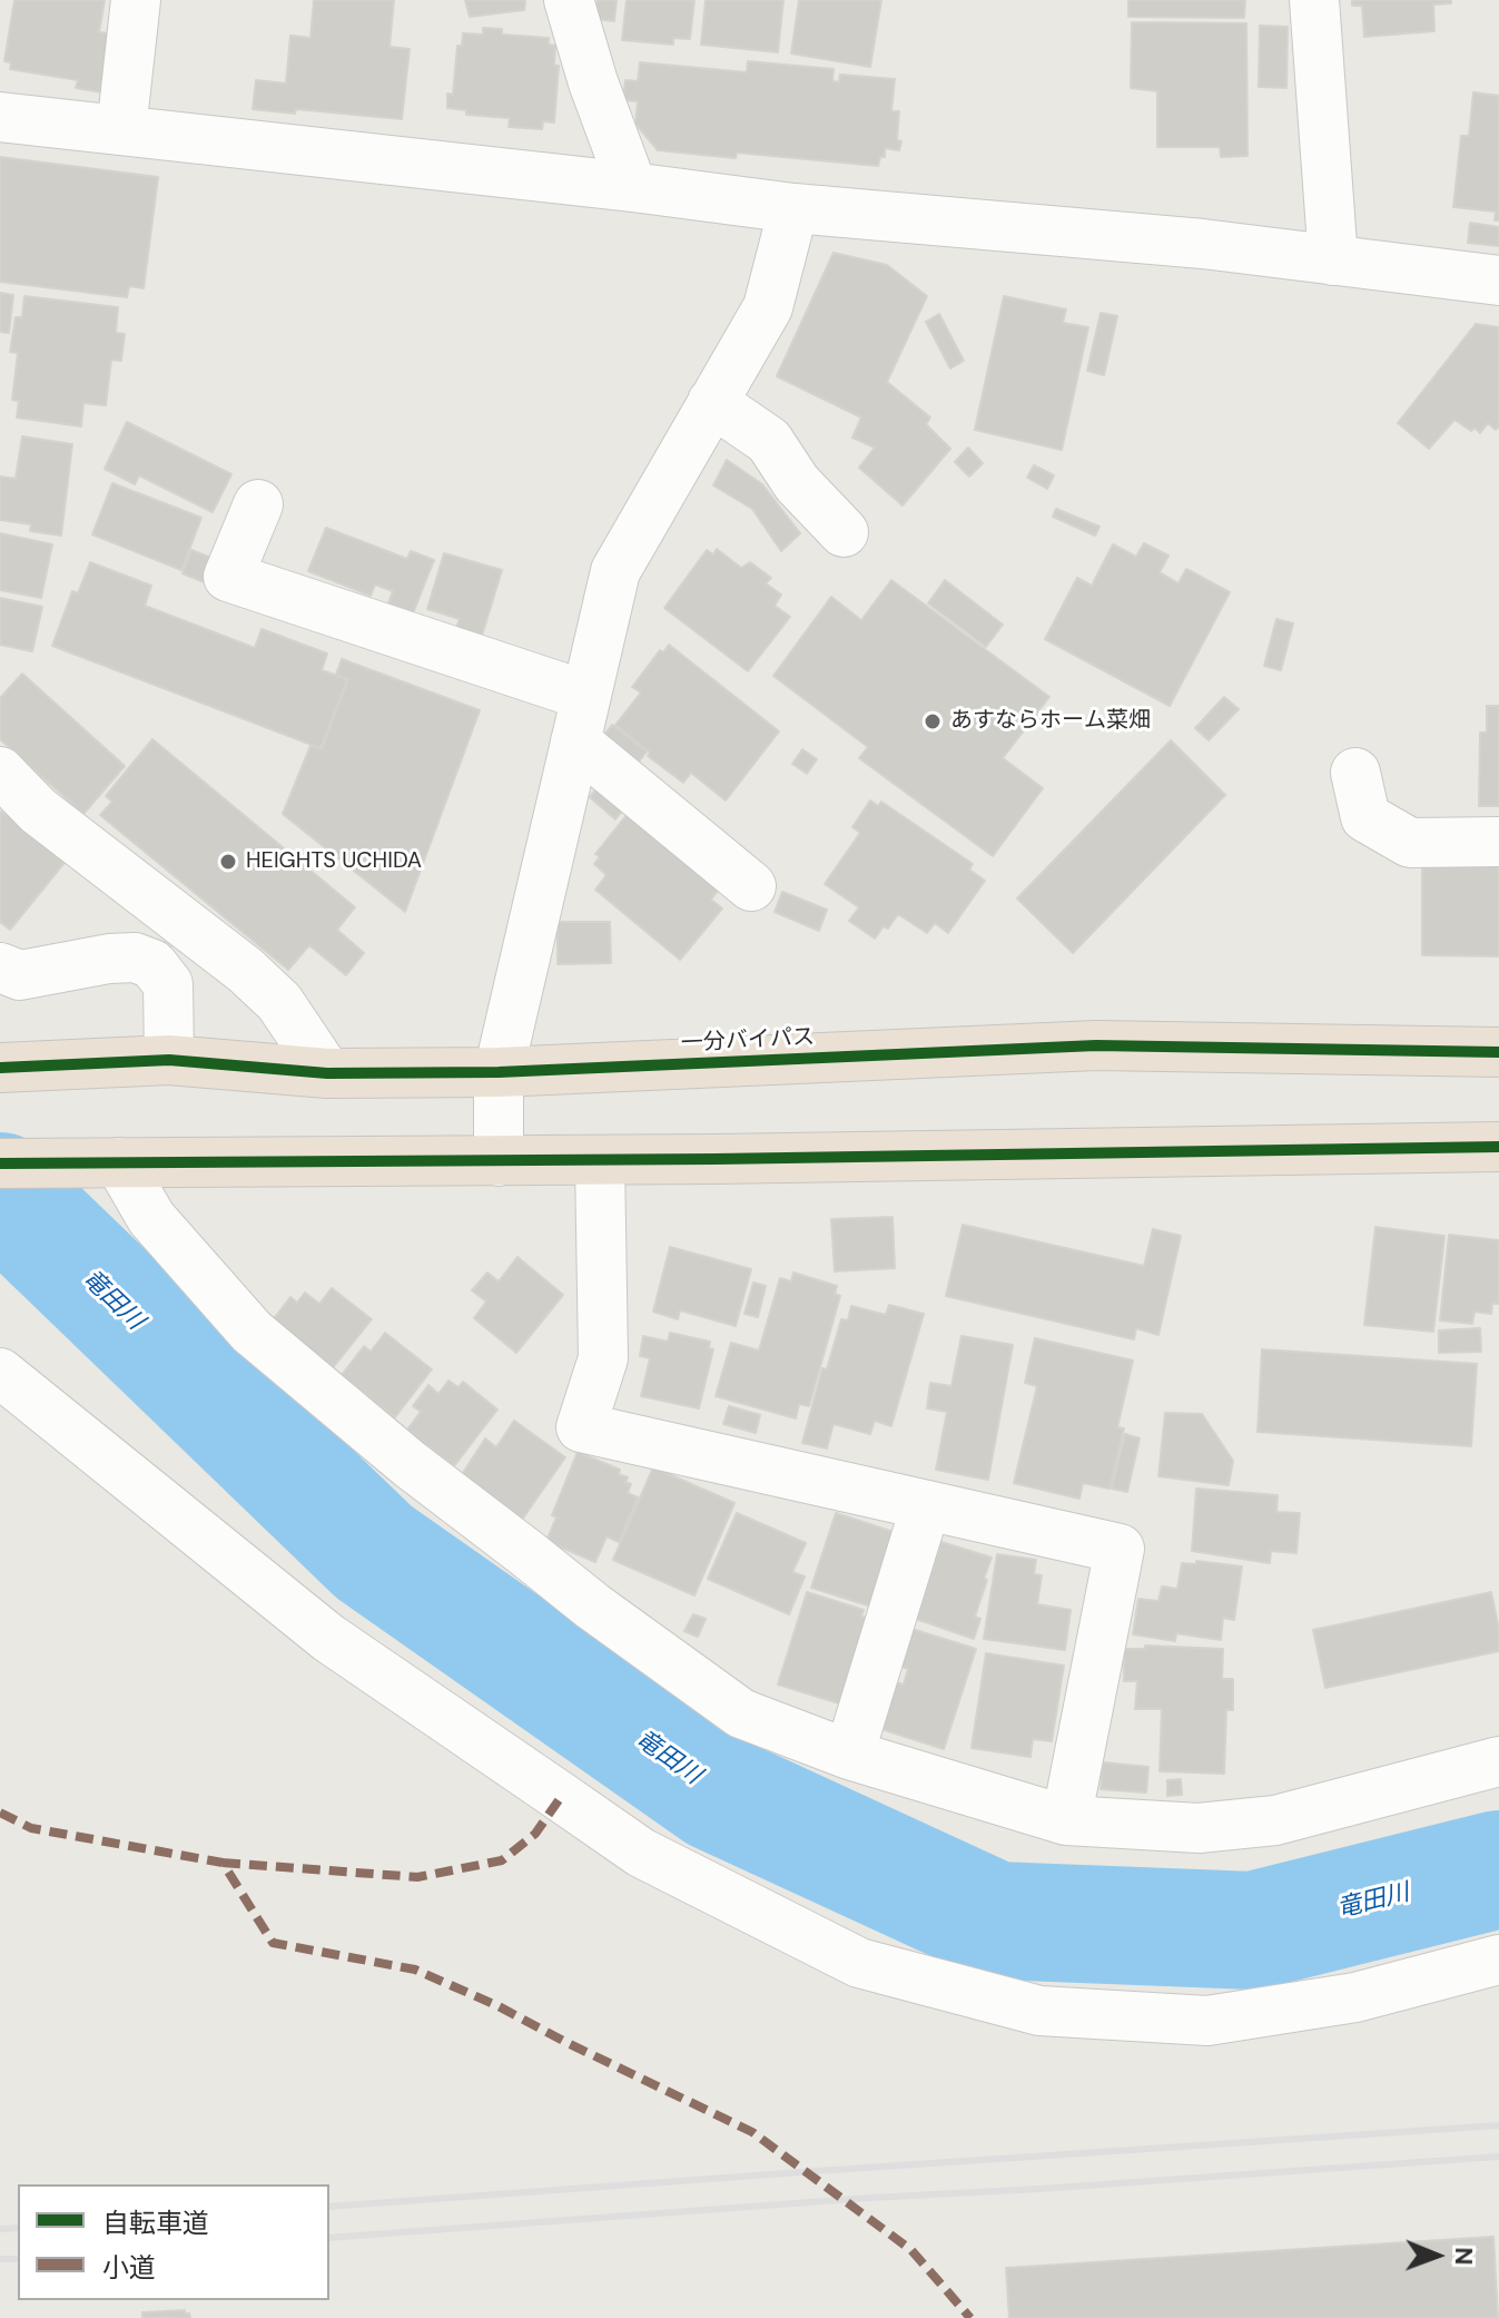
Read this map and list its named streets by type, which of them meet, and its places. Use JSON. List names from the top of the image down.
{
  "streets": {
    "highway": ["一分バイパス"]
  },
  "water": ["竜田川"],
  "places": ["あすならホーム菜畑", "HEIGHTS UCHIDA"],
  "legend": ["自転車道", "小道"],
  "north": "right"
}
